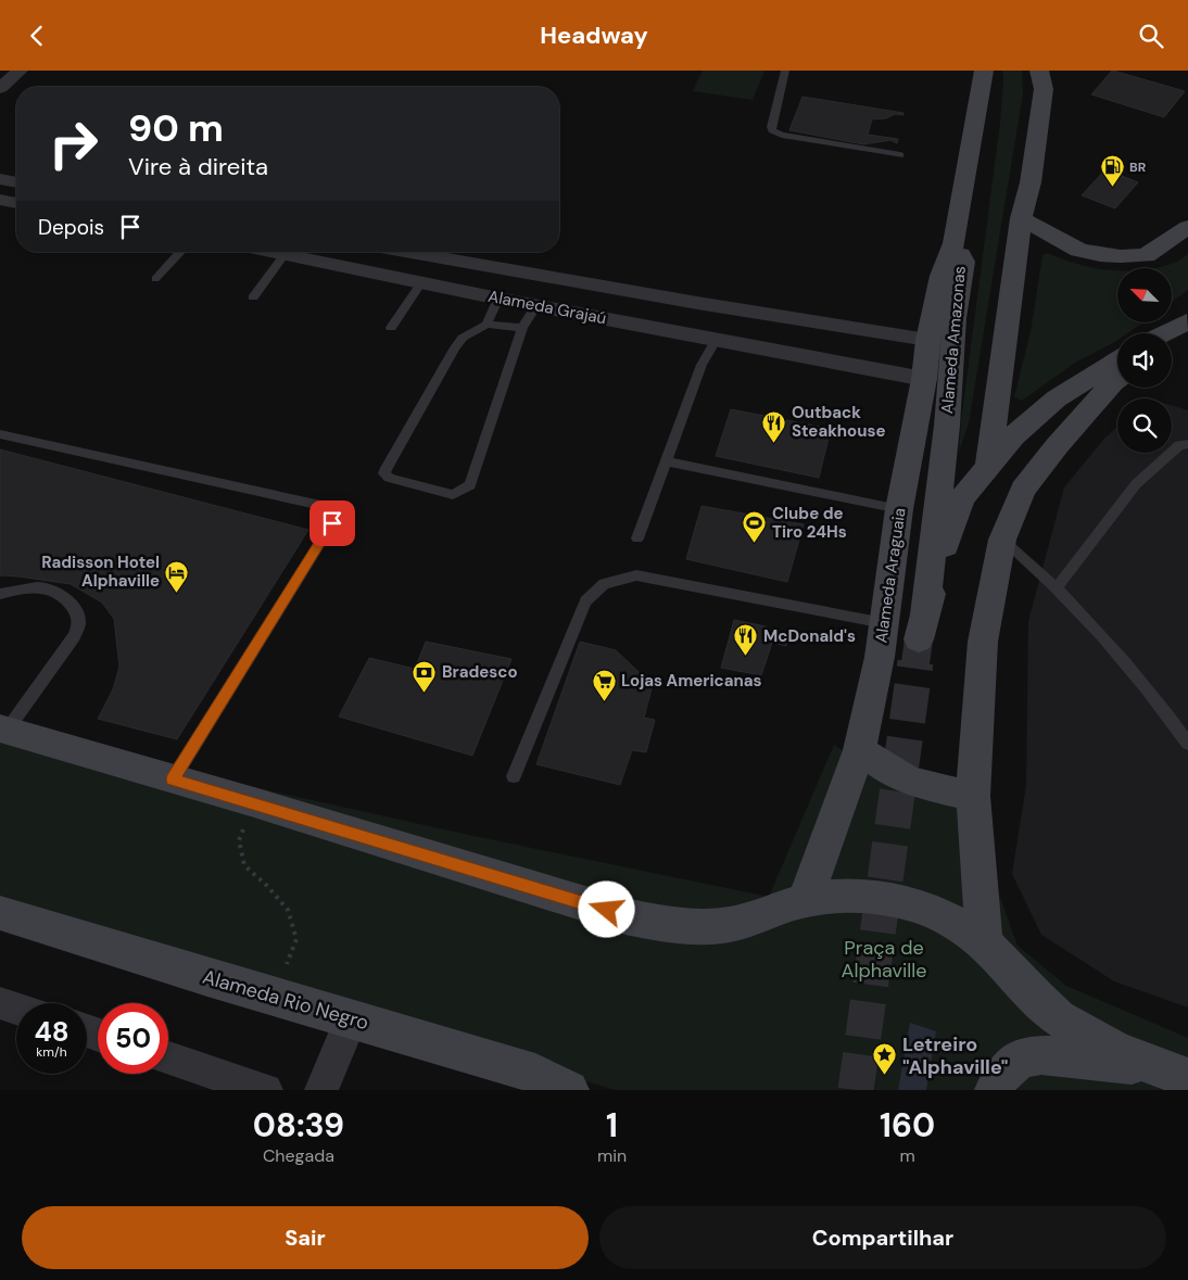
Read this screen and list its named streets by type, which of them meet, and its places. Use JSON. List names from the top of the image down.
{
  "streets": {
    "main road": ["Alameda Amazonas", "Alameda Araguaia", "Alameda Rio Negro"],
    "street": ["Alameda Grajaú"]
  },
  "crossings": [
    ["Alameda Grajaú", "Alameda Araguaia"],
    ["Alameda Amazonas", "Alameda Araguaia"]
  ],
  "parks": ["Praça de Alphaville"],
  "places": {
    "fuel station": ["BR"],
    "restaurant": ["Outback Steakhouse", "McDonald's"],
    "sports": ["Clube de Tiro 24Hs"],
    "hotel": ["Radisson Hotel Alphaville"],
    "bank": ["Bradesco"],
    "supermarket": ["Lojas Americanas"],
    "place": ["Letreiro \"Alphaville\""]
  },
  "north": "top left",
  "page": {
    "header": "Headway",
    "turn": ["90 m", "Vire à direita"],
    "then": "Depois",
    "speed": "48 km/h",
    "limit": "50",
    "eta": [
      "08:39",
      "Chegada",
      "1",
      "min",
      "160",
      "m"
    ],
    "buttons": ["Sair", "Compartilhar"]
  }
}
